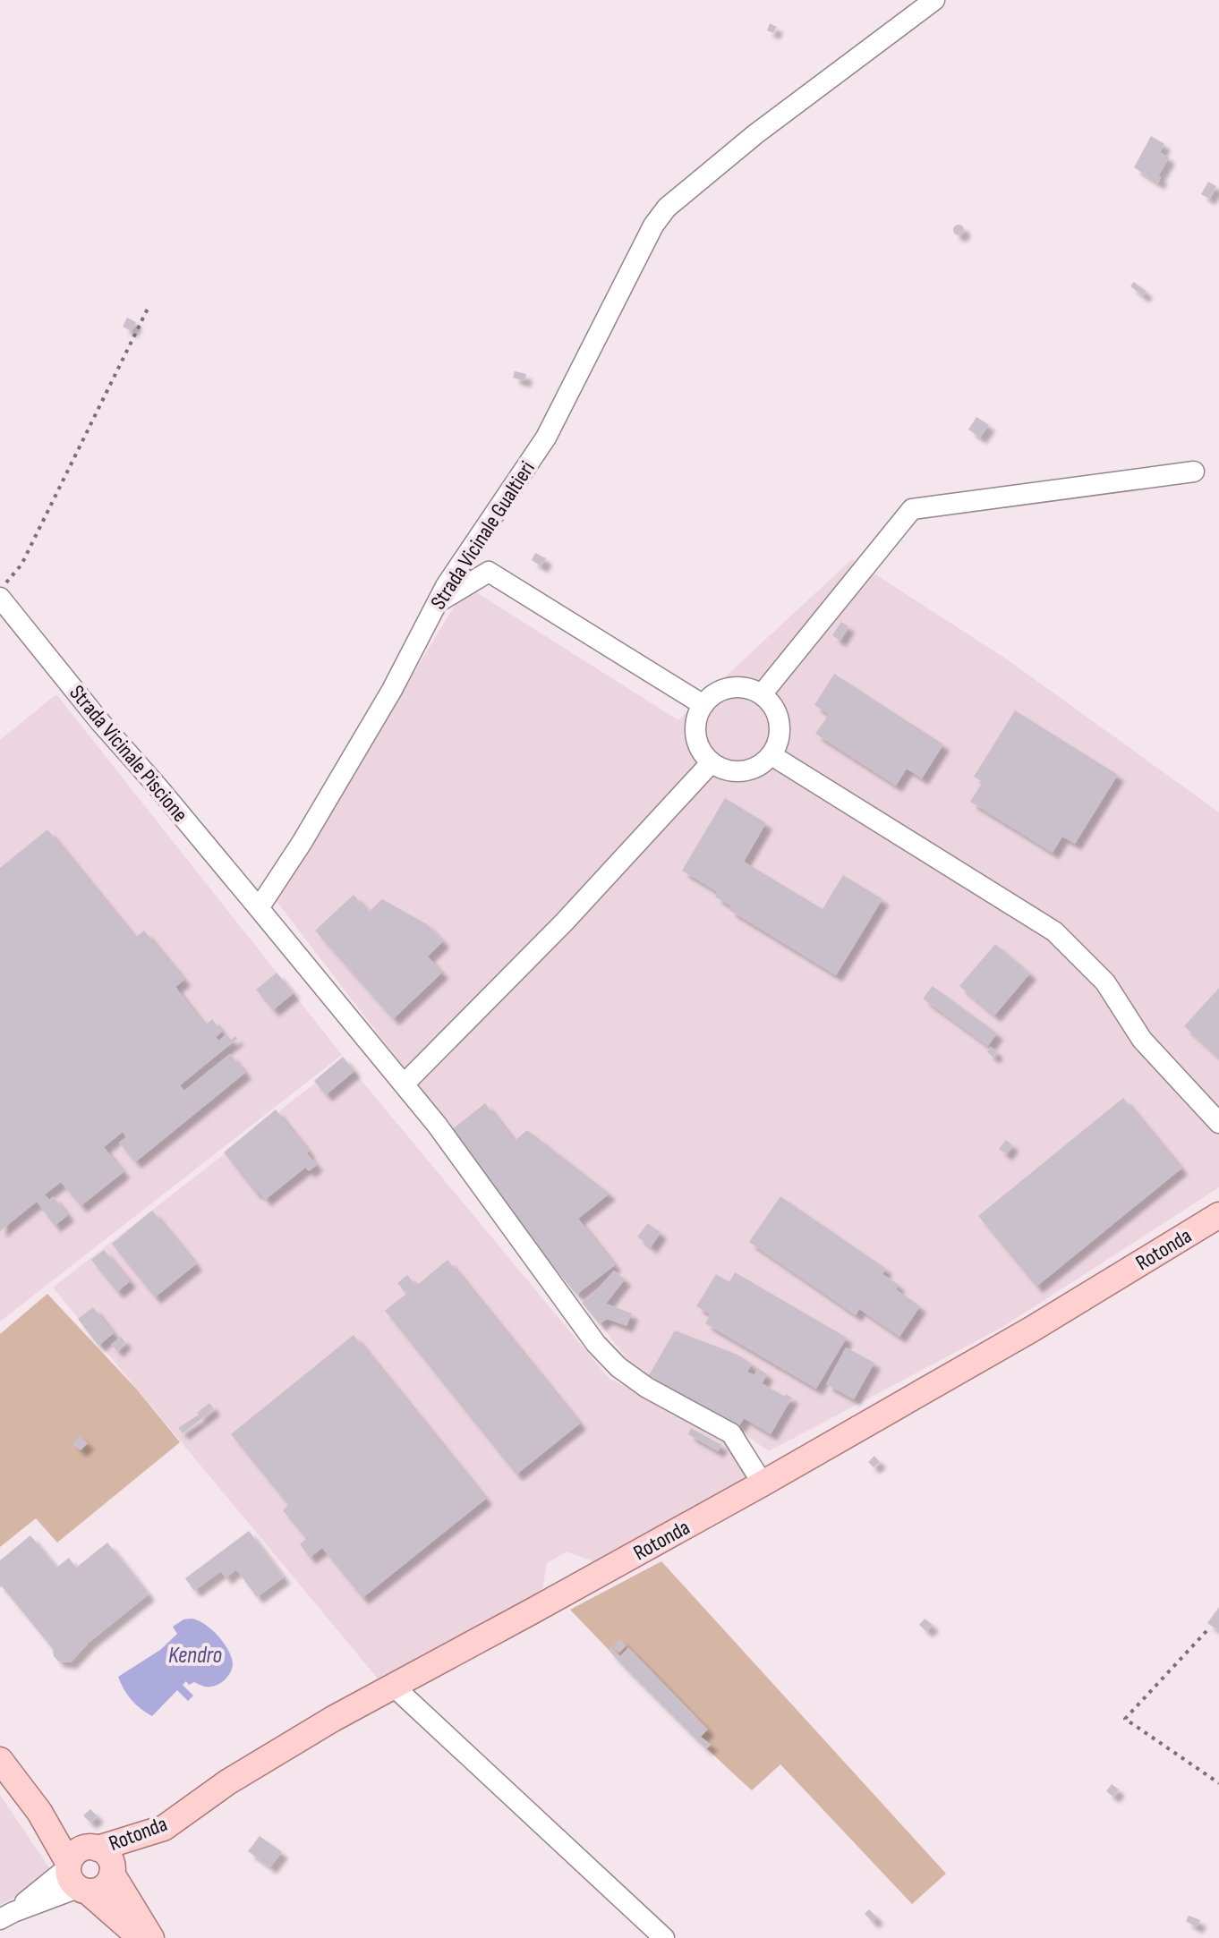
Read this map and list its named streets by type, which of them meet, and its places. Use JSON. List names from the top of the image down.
{
  "streets": {
    "main road": ["Rotonda"],
    "street": ["Strada Vicinale Gualtieri", "Strada Vicinale Piscione"]
  },
  "crossings": [
    ["Strada Vicinale Gualtieri", "Strada Vicinale Piscione"]
  ],
  "water": ["Kendro"]
}
